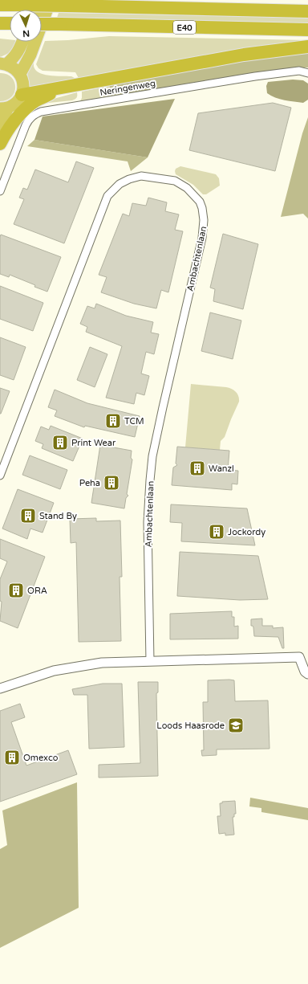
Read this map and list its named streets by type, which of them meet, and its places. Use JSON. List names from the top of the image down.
{
  "streets": {
    "highway": ["E40"],
    "street": ["Neringenweg", "Ambachtenlaan"]
  },
  "places": {
    "building": [
      "TCM",
      "Print Wear",
      "Wanzl",
      "Peha",
      "Stand By",
      "Jockordy",
      "ORA",
      "Omexco"
    ],
    "school or university": ["Loods Haasrode"]
  },
  "north": "bottom"
}
